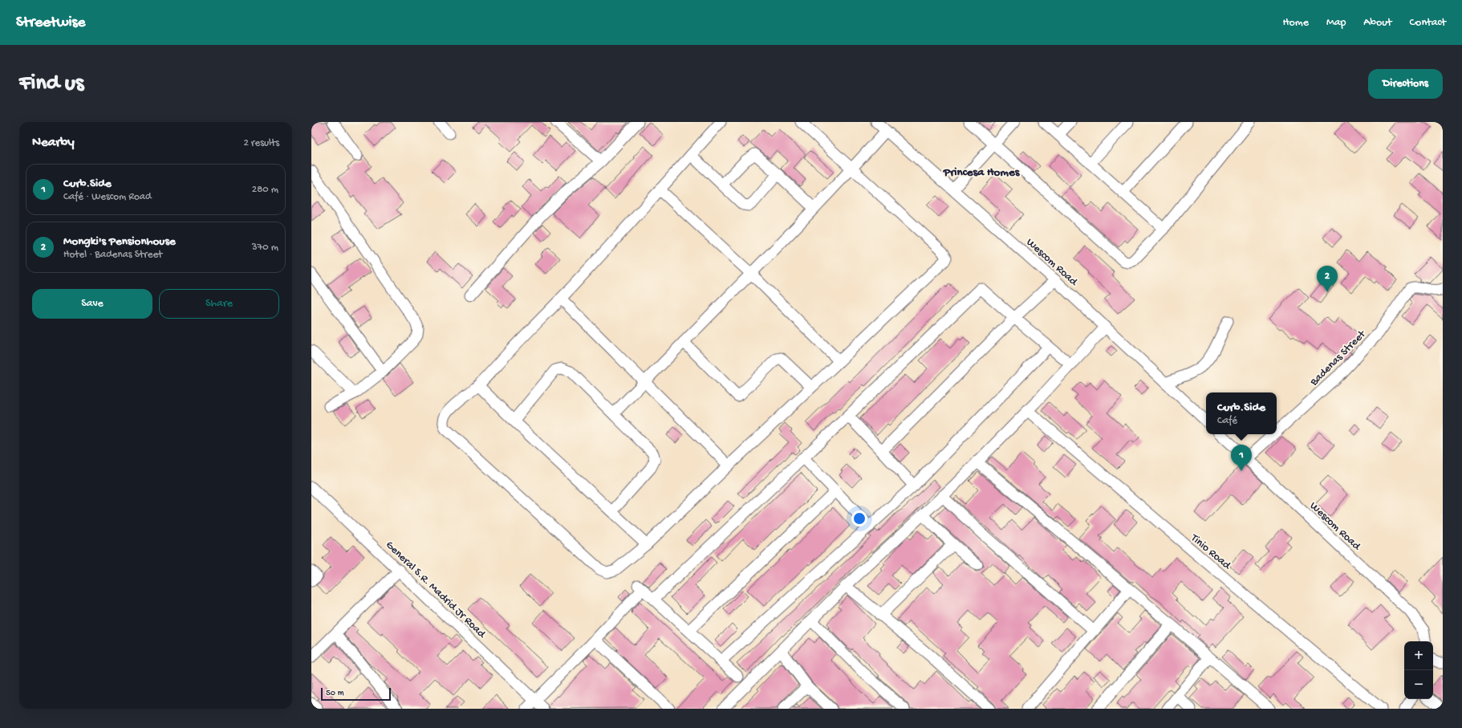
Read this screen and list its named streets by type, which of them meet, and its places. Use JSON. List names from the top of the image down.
{
  "streets": {
    "street": [
      "Wescom Road",
      "Badenas Street",
      "Tinio Road",
      "General S.R. Madrid Jr Road"
    ]
  },
  "crossings": [
    ["Wescom Road", "Badenas Street"]
  ],
  "districts": ["Princesa Homes"],
  "scale_bar": "50 m",
  "page": {
    "header": "Streetwise",
    "nav": [
      "Home",
      "Map",
      "About",
      "Contact"
    ],
    "buttons": [
      "Directions",
      ["Save", "Share"]
    ],
    "title": "Find us",
    "heading": ["Nearby", "2 results"],
    "list": [
      {
        "mark": "1",
        "name": "Curb.Side",
        "note": "Café · Wescom Road",
        "value": "280 m"
      },
      {
        "mark": "2",
        "name": "Mongki's Pensionhouse",
        "note": "Hotel · Badenas Street",
        "value": "370 m"
      }
    ],
    "pins": ["2", "1"],
    "popup": ["Curb.Side", "Café"],
    "map_buttons": ["+", "−"],
    "scale": "50 m"
  }
}
